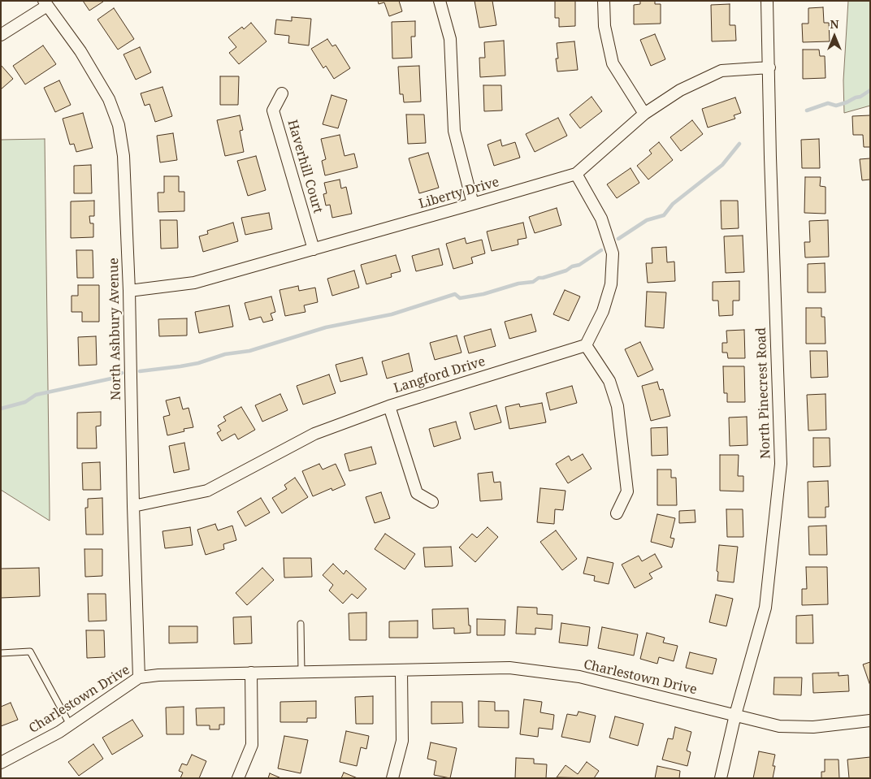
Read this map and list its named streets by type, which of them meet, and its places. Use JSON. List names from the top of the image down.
{
  "streets": {
    "street": [
      "Haverhill Court",
      "Liberty Drive",
      "North Ashbury Avenue",
      "Langford Drive",
      "North Pinecrest Road",
      "Charlestown Drive"
    ]
  },
  "crossings": [
    ["Haverhill Court", "Liberty Drive"],
    ["Liberty Drive", "North Ashbury Avenue"],
    ["Liberty Drive", "North Pinecrest Road"],
    ["North Ashbury Avenue", "Langford Drive"],
    ["North Ashbury Avenue", "Charlestown Drive"],
    ["North Pinecrest Road", "Charlestown Drive"]
  ],
  "north": "top"
}
